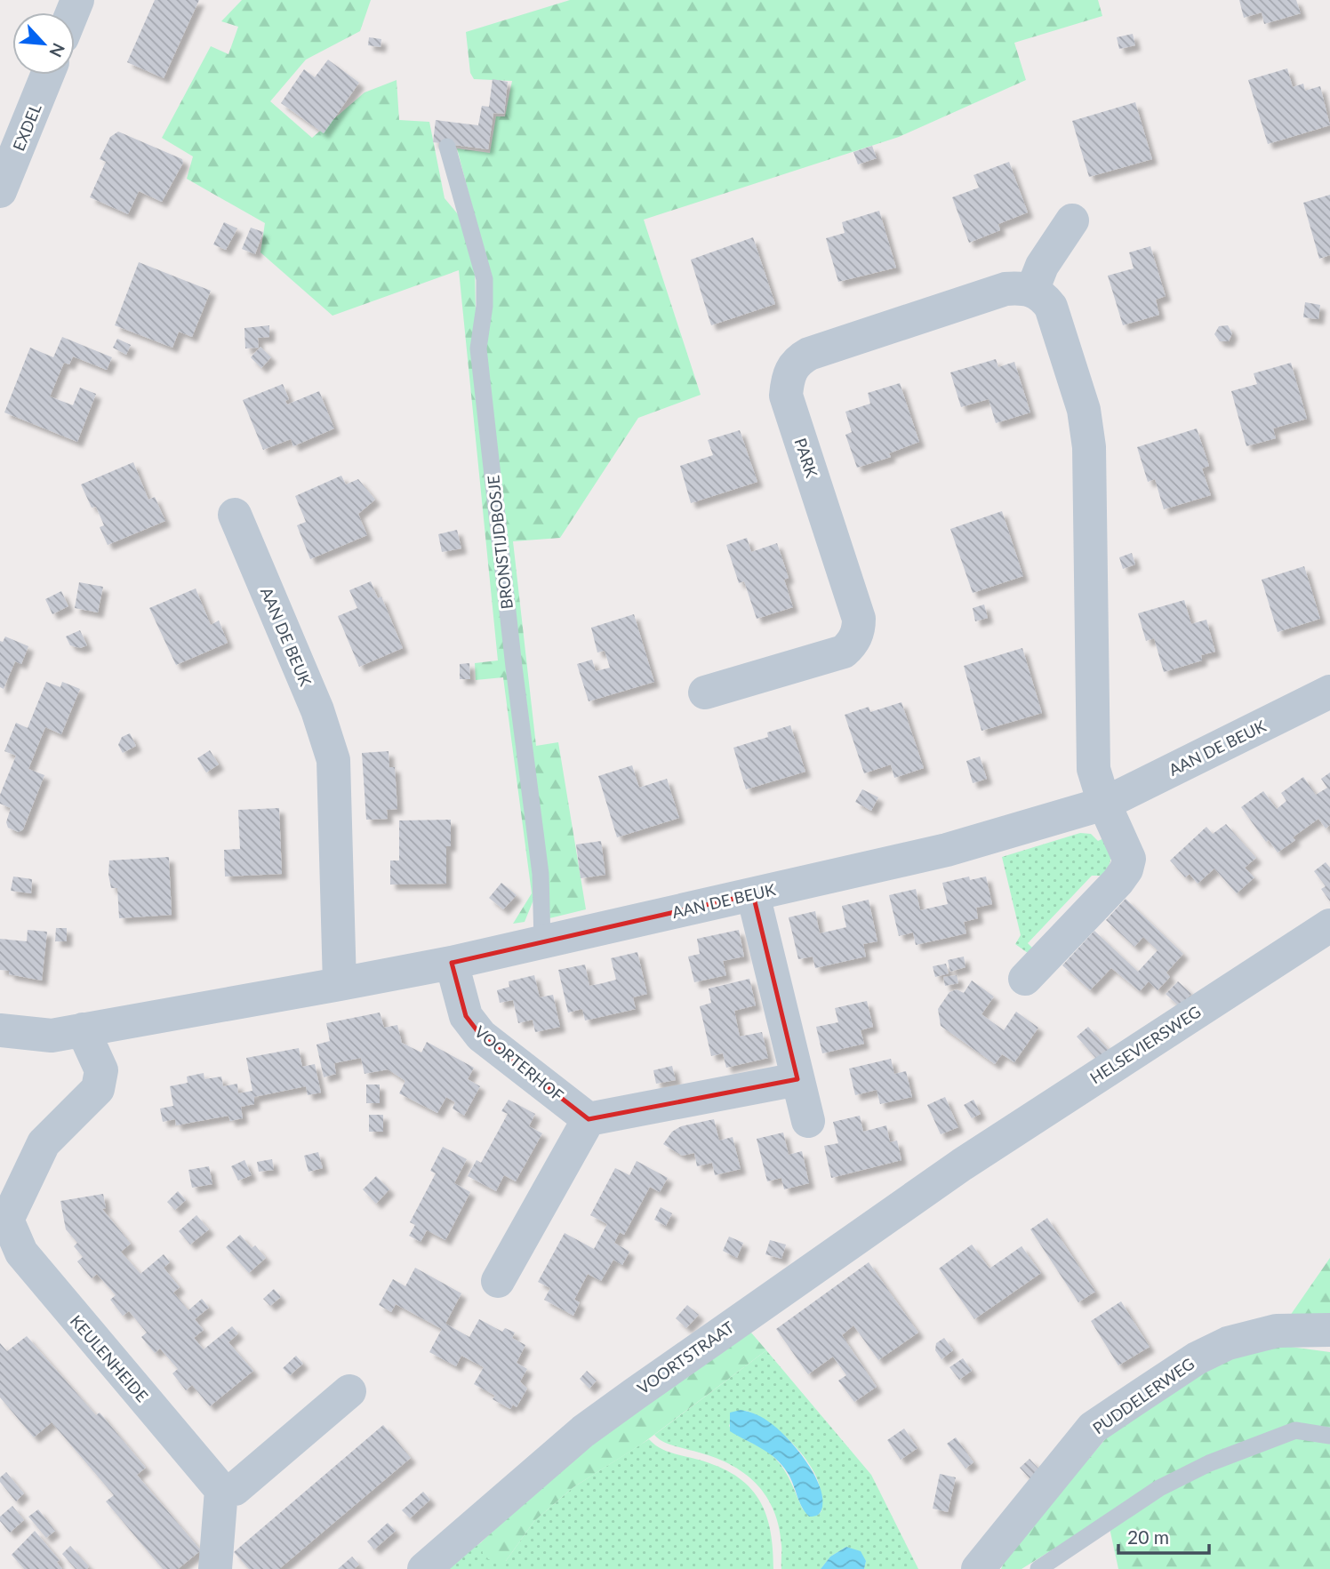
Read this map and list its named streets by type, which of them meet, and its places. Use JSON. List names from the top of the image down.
{
  "streets": {
    "street": [
      "EXDEL",
      "PARK",
      "AAN DE BEUK",
      "HELSEVIERSWEG",
      "VOORTERHOF",
      "VOORTSTRAAT",
      "KEULENHEIDE",
      "PUDDELERWEG"
    ],
    "lane": ["BRONSTIJDBOSJE"]
  },
  "crossings": [
    ["BRONSTIJDBOSJE", "AAN DE BEUK"],
    ["AAN DE BEUK", "VOORTERHOF"],
    ["AAN DE BEUK", "KEULENHEIDE"],
    ["HELSEVIERSWEG", "VOORTSTRAAT"]
  ],
  "scale_bar": "20 m",
  "north": "bottom right"
}
